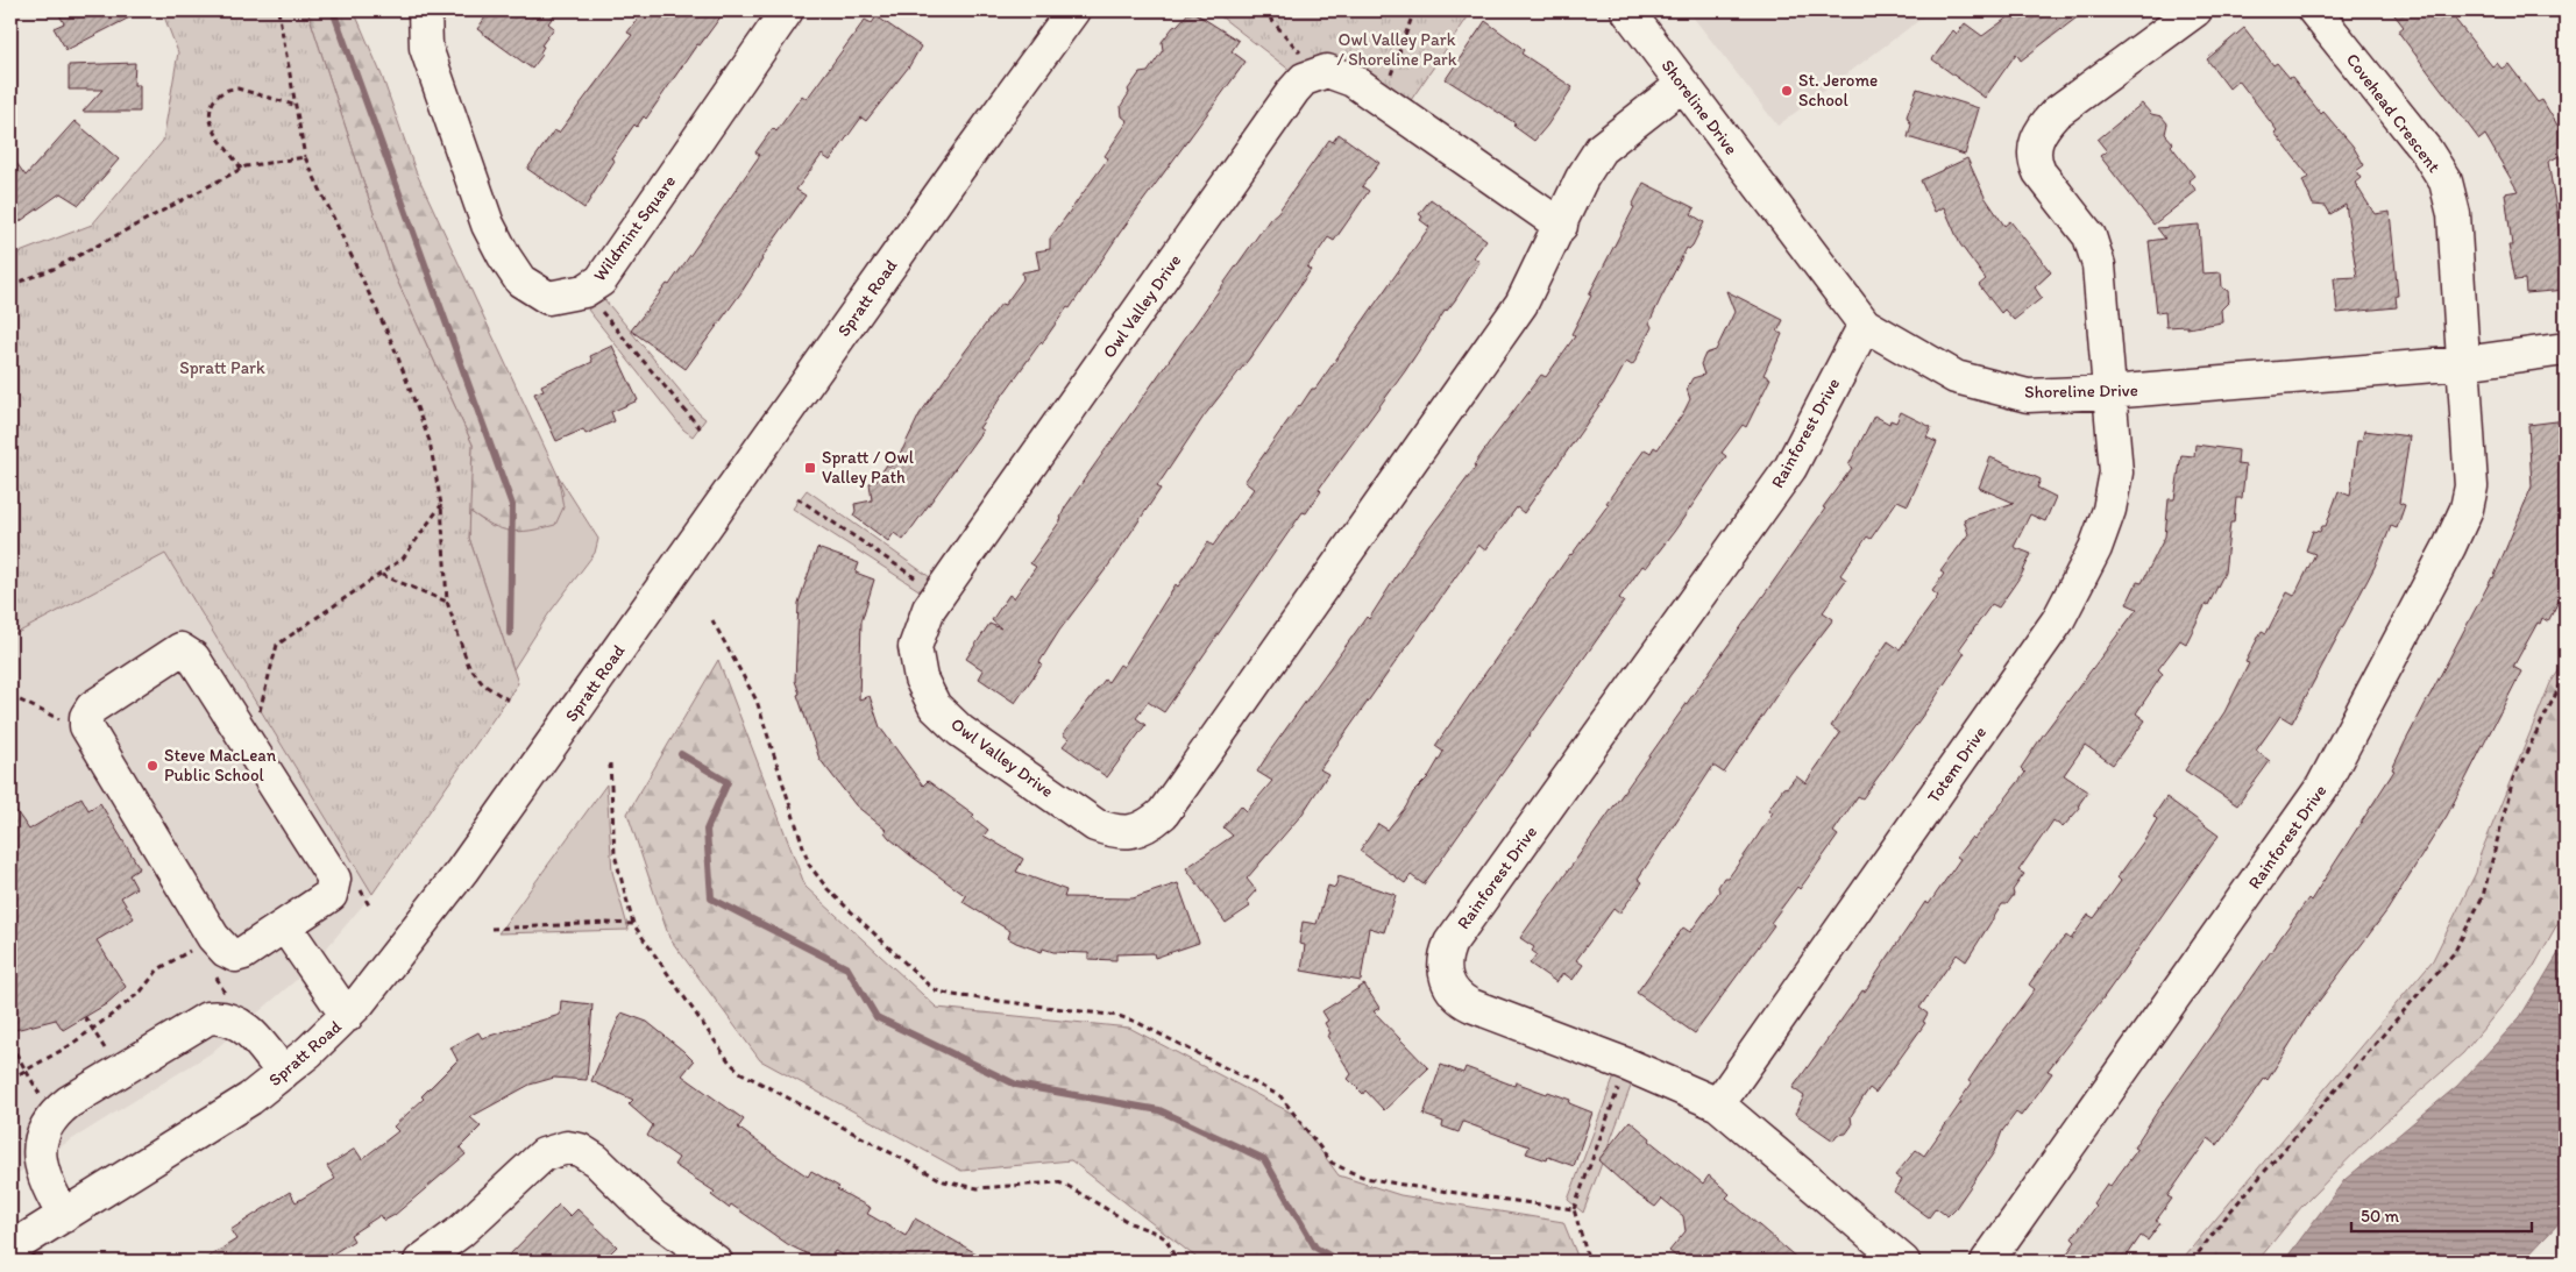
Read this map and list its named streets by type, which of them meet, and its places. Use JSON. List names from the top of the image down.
{
  "streets": {
    "street": [
      "Shoreline Drive",
      "Covehead Crescent",
      "Wildmint Square",
      "Spratt Road",
      "Owl Valley Drive",
      "Rainforest Drive",
      "Totem Drive"
    ]
  },
  "crossings": [
    ["Shoreline Drive", "Covehead Crescent"],
    ["Shoreline Drive", "Owl Valley Drive"],
    ["Shoreline Drive", "Rainforest Drive"],
    ["Shoreline Drive", "Totem Drive"],
    ["Covehead Crescent", "Rainforest Drive"],
    ["Rainforest Drive", "Totem Drive"]
  ],
  "parks": ["Owl Valley Park / Shoreline Park", "Spratt Park"],
  "places": {
    "other": ["St. Jerome School", "Steve MacLean Public School"],
    "transit": ["Spratt / Owl Valley Path"]
  },
  "scale_bar": "50 m"
}
